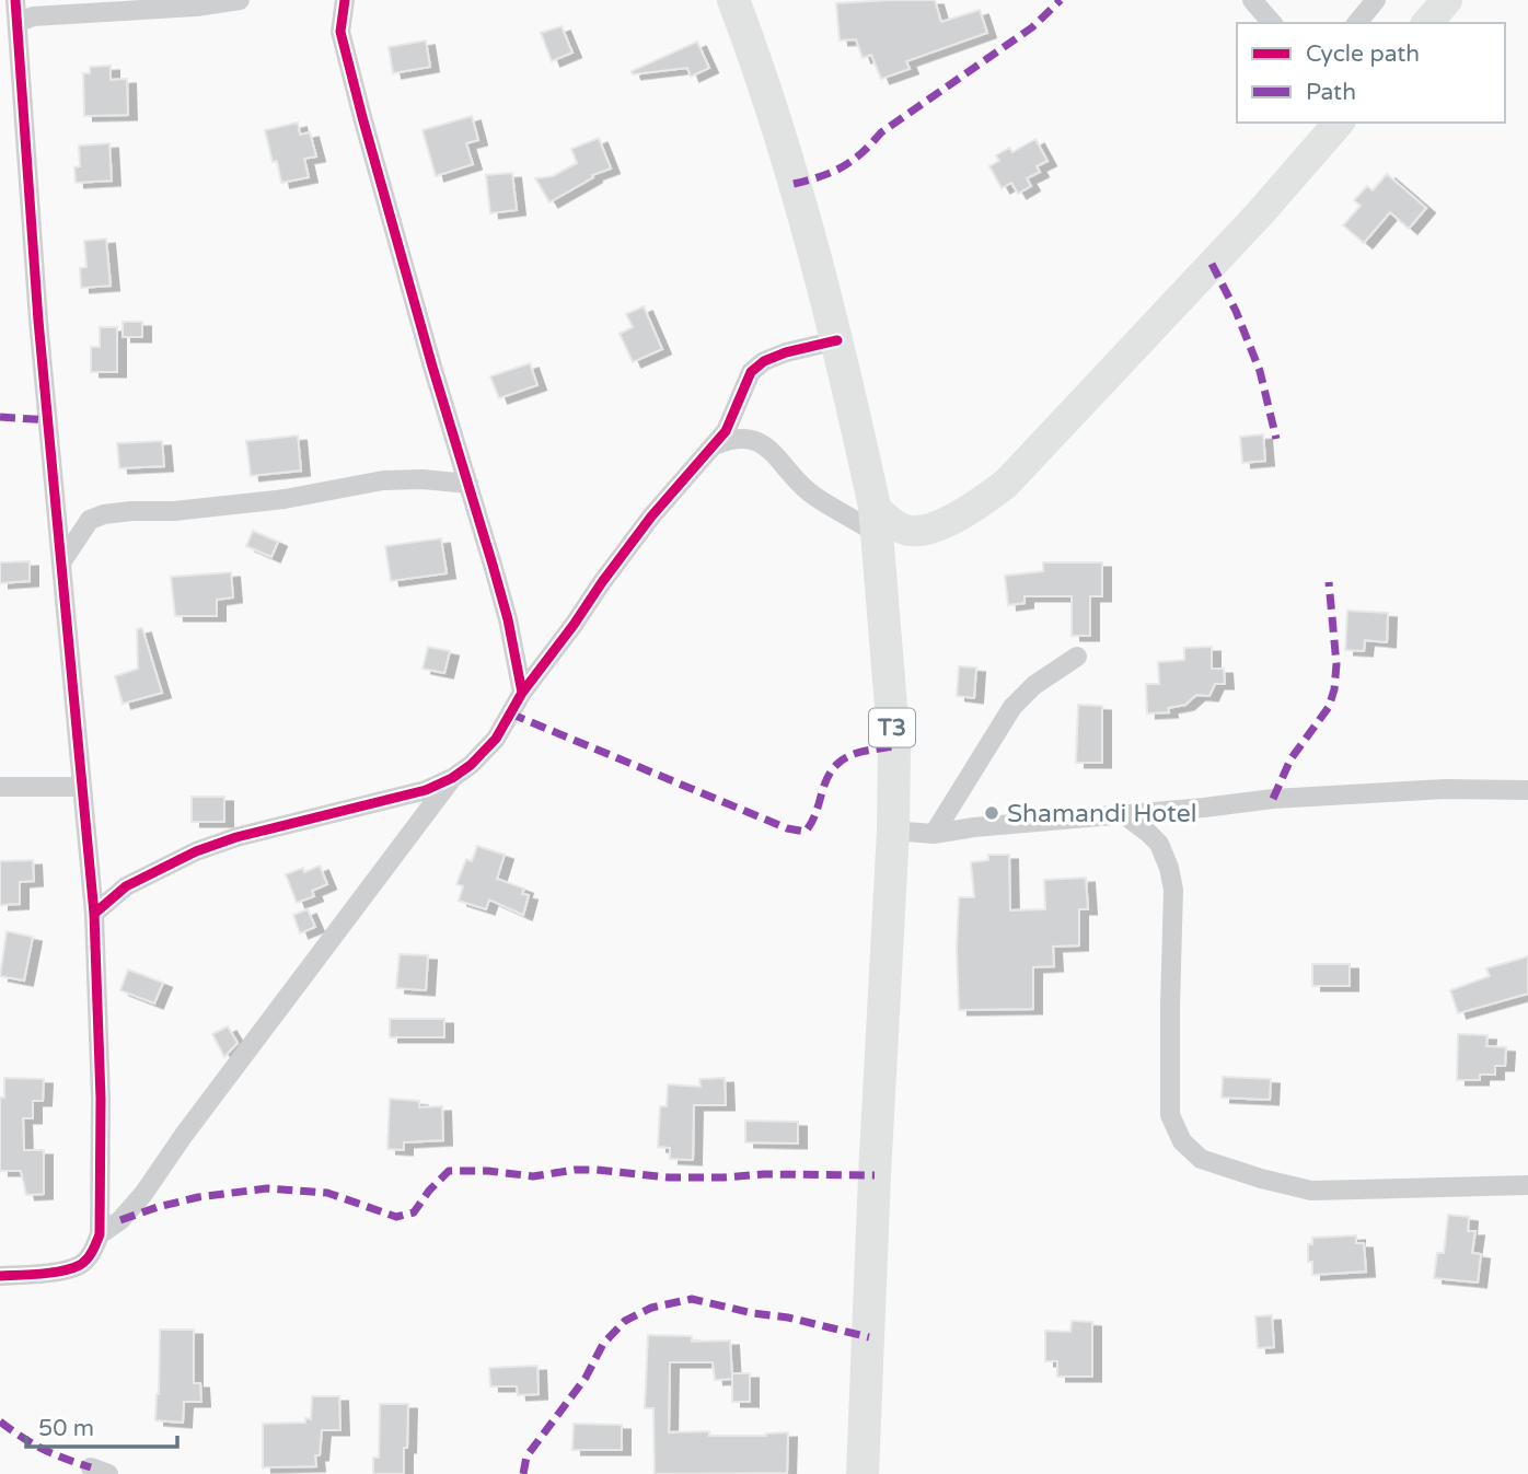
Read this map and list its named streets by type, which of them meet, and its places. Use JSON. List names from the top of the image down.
{
  "streets": {
    "highway": ["T3"]
  },
  "places": ["Shamandi Hotel"],
  "legend": ["Cycle path", "Path"],
  "scale_bar": "50 m"
}
